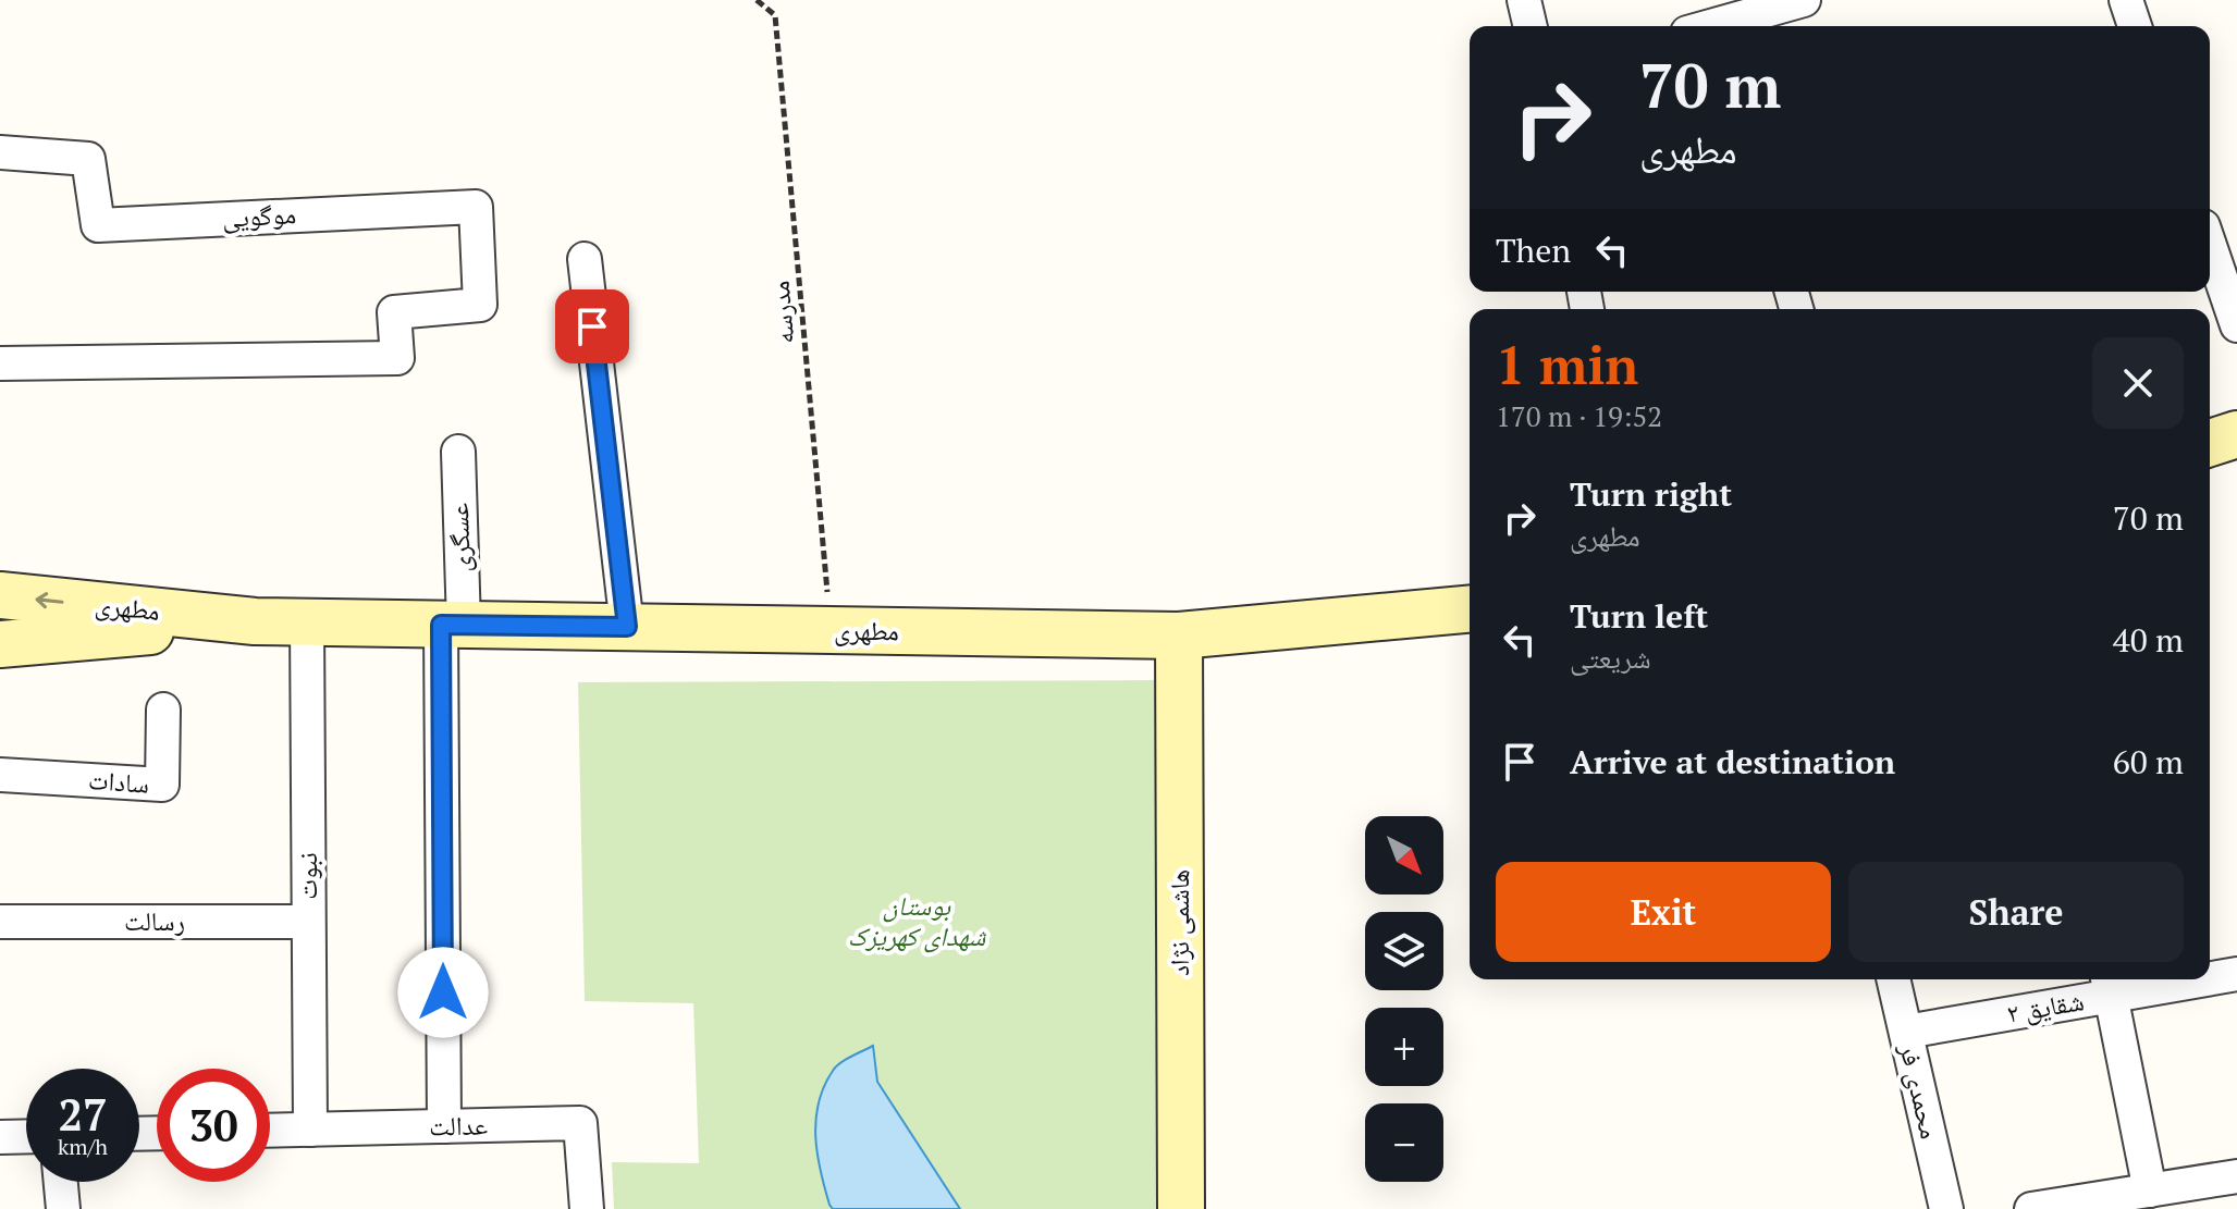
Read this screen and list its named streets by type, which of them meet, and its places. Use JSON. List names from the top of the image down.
{
  "streets": {
    "street": [
      "موگویی",
      "عسگری",
      "مطهری",
      "سادات",
      "نبوت",
      "رسالت",
      "هاشمی نژاد",
      "شقایق ۲",
      "محمدی فر",
      "عدالت"
    ],
    "path": ["مدرسه"]
  },
  "crossings": [
    ["مدرسه", "مطهری"],
    ["عسگری", "مطهری"],
    ["عسگری", "عدالت"],
    ["مطهری", "نبوت"],
    ["مطهری", "هاشمی نژاد"],
    ["نبوت", "رسالت"],
    ["نبوت", "عدالت"],
    ["شقایق ۲", "محمدی فر"]
  ],
  "parks": ["بوستان شهدای کهریزک"],
  "north": "bottom right",
  "page": {
    "turn": ["70 m", "مطهری"],
    "then": "Then",
    "heading": ["1 min", "170 m · 19:52"],
    "list": [
      {
        "name": "Turn right",
        "note": "مطهری",
        "value": "70 m"
      },
      {
        "name": "Turn left",
        "note": "شریعتی",
        "value": "40 m"
      },
      {
        "name": "Arrive at destination",
        "value": "60 m"
      }
    ],
    "map_buttons": ["+", "−"],
    "buttons": ["Exit", "Share"],
    "speed": "27 km/h",
    "limit": "30"
  }
}
